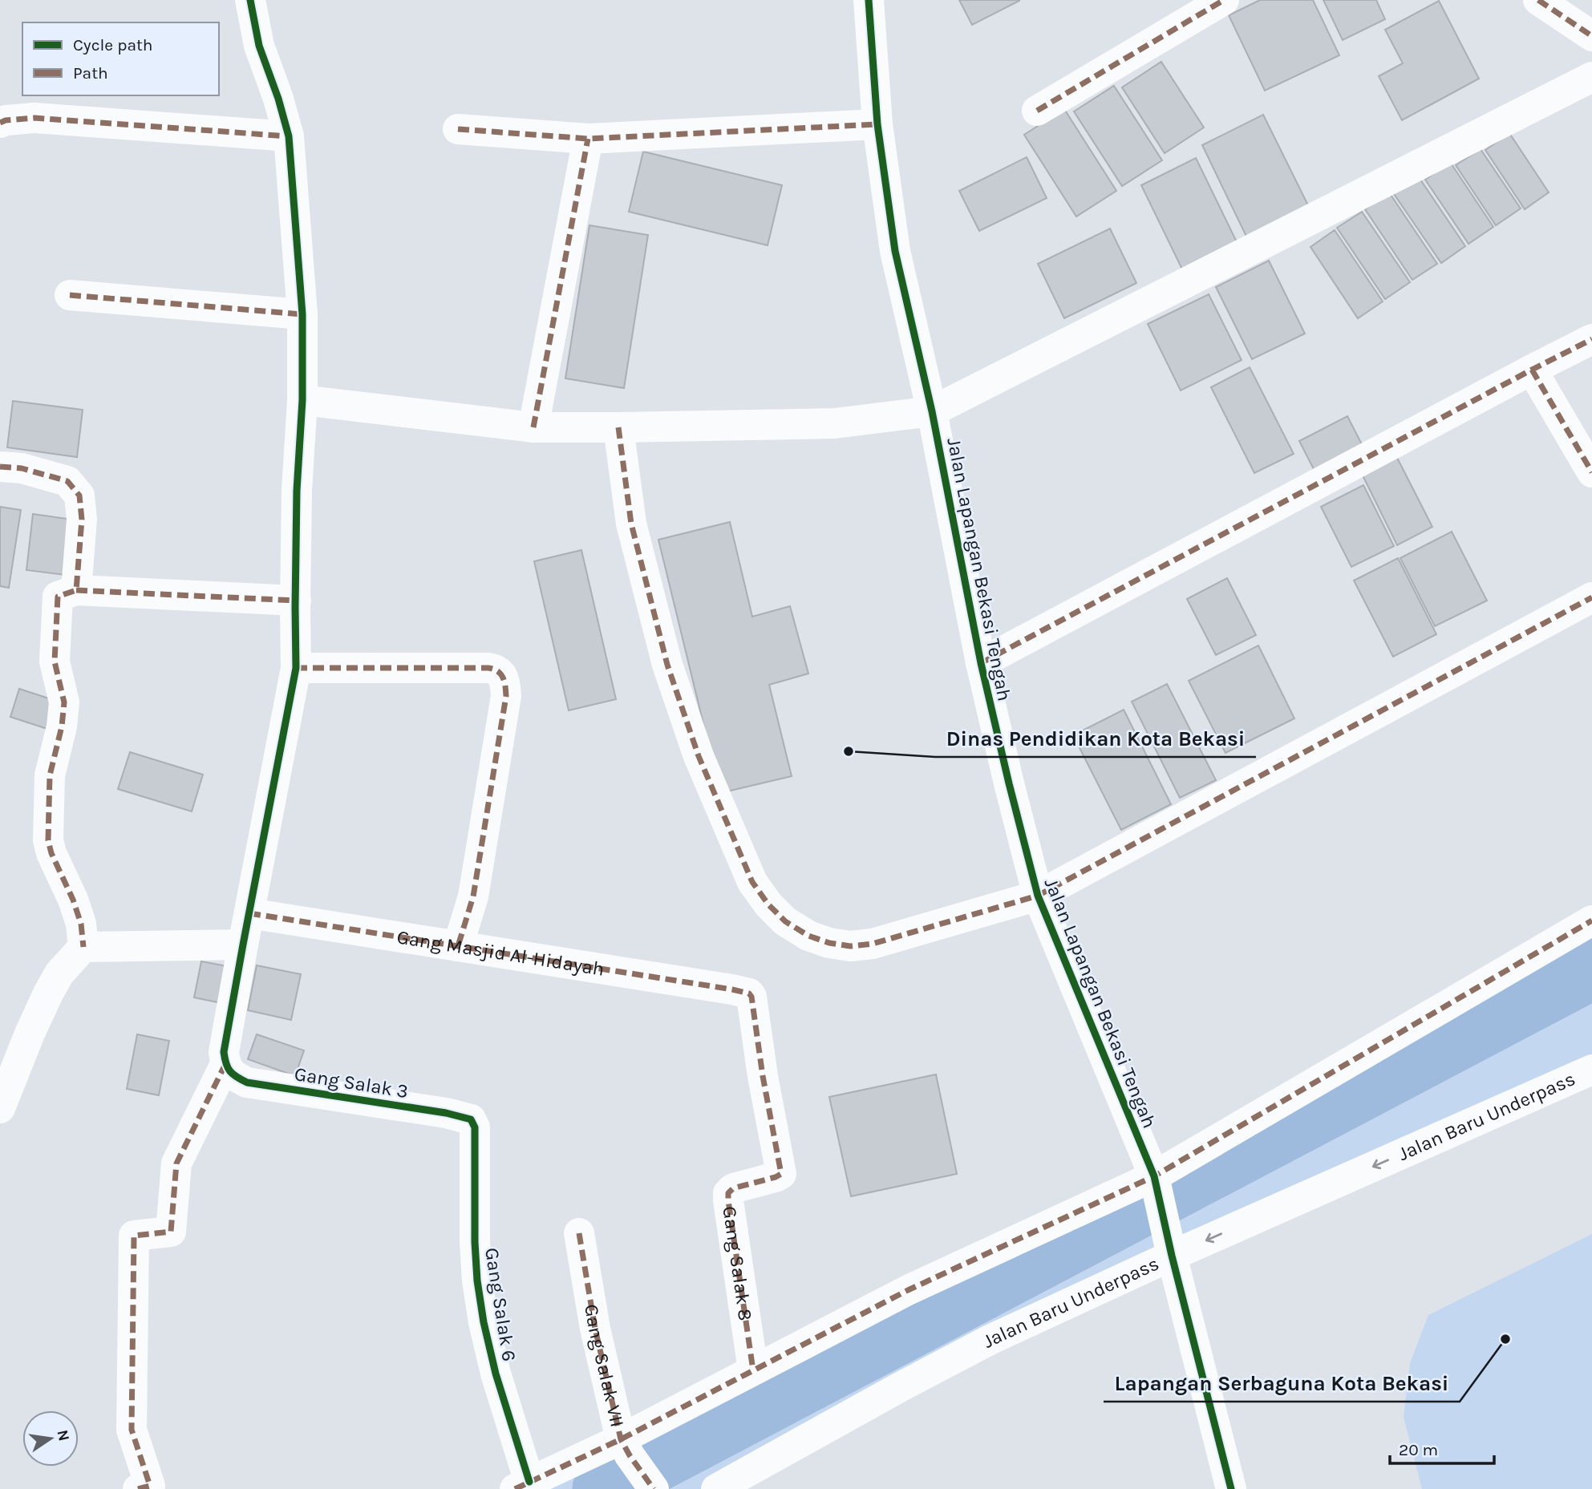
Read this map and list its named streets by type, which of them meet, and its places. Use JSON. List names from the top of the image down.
{
  "streets": {
    "street": [
      "Jalan Lapangan Bekasi Tengah",
      "Gang Masjid Al-Hidayah",
      "Gang Salak 3",
      "Jalan Baru Underpass",
      "Gang Salak 8",
      "Gang Salak 6",
      "Gang Salak VII"
    ]
  },
  "crossings": [
    ["Jalan Lapangan Bekasi Tengah", "Jalan Baru Underpass"],
    ["Gang Masjid Al-Hidayah", "Gang Salak 8"],
    ["Gang Salak 3", "Gang Salak 6"]
  ],
  "places": ["Dinas Pendidikan Kota Bekasi", "Lapangan Serbaguna Kota Bekasi"],
  "legend": ["Cycle path", "Path"],
  "scale_bar": "20 m",
  "north": "right"
}
